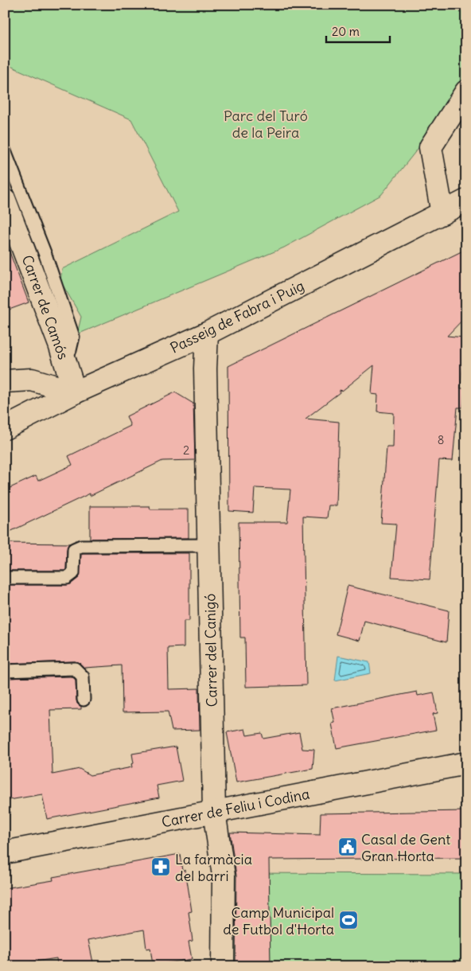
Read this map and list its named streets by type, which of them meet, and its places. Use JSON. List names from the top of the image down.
{
  "streets": {
    "street": [
      "Carrer de Camós",
      "Passeig de Fabra i Puig",
      "Carrer del Canigó",
      "Carrer de Feliu i Codina"
    ]
  },
  "crossings": [
    ["Carrer de Camós", "Passeig de Fabra i Puig"],
    ["Passeig de Fabra i Puig", "Carrer del Canigó"],
    ["Carrer del Canigó", "Carrer de Feliu i Codina"]
  ],
  "parks": ["Parc del Turó de la Peira"],
  "places": {
    "public building": ["Casal de Gent Gran Horta"],
    "pharmacy": ["La farmàcia del barri"],
    "sports": ["Camp Municipal de Futbol d'Horta"]
  },
  "house_numbers": ["8", "2"],
  "scale_bar": "20 m"
}
